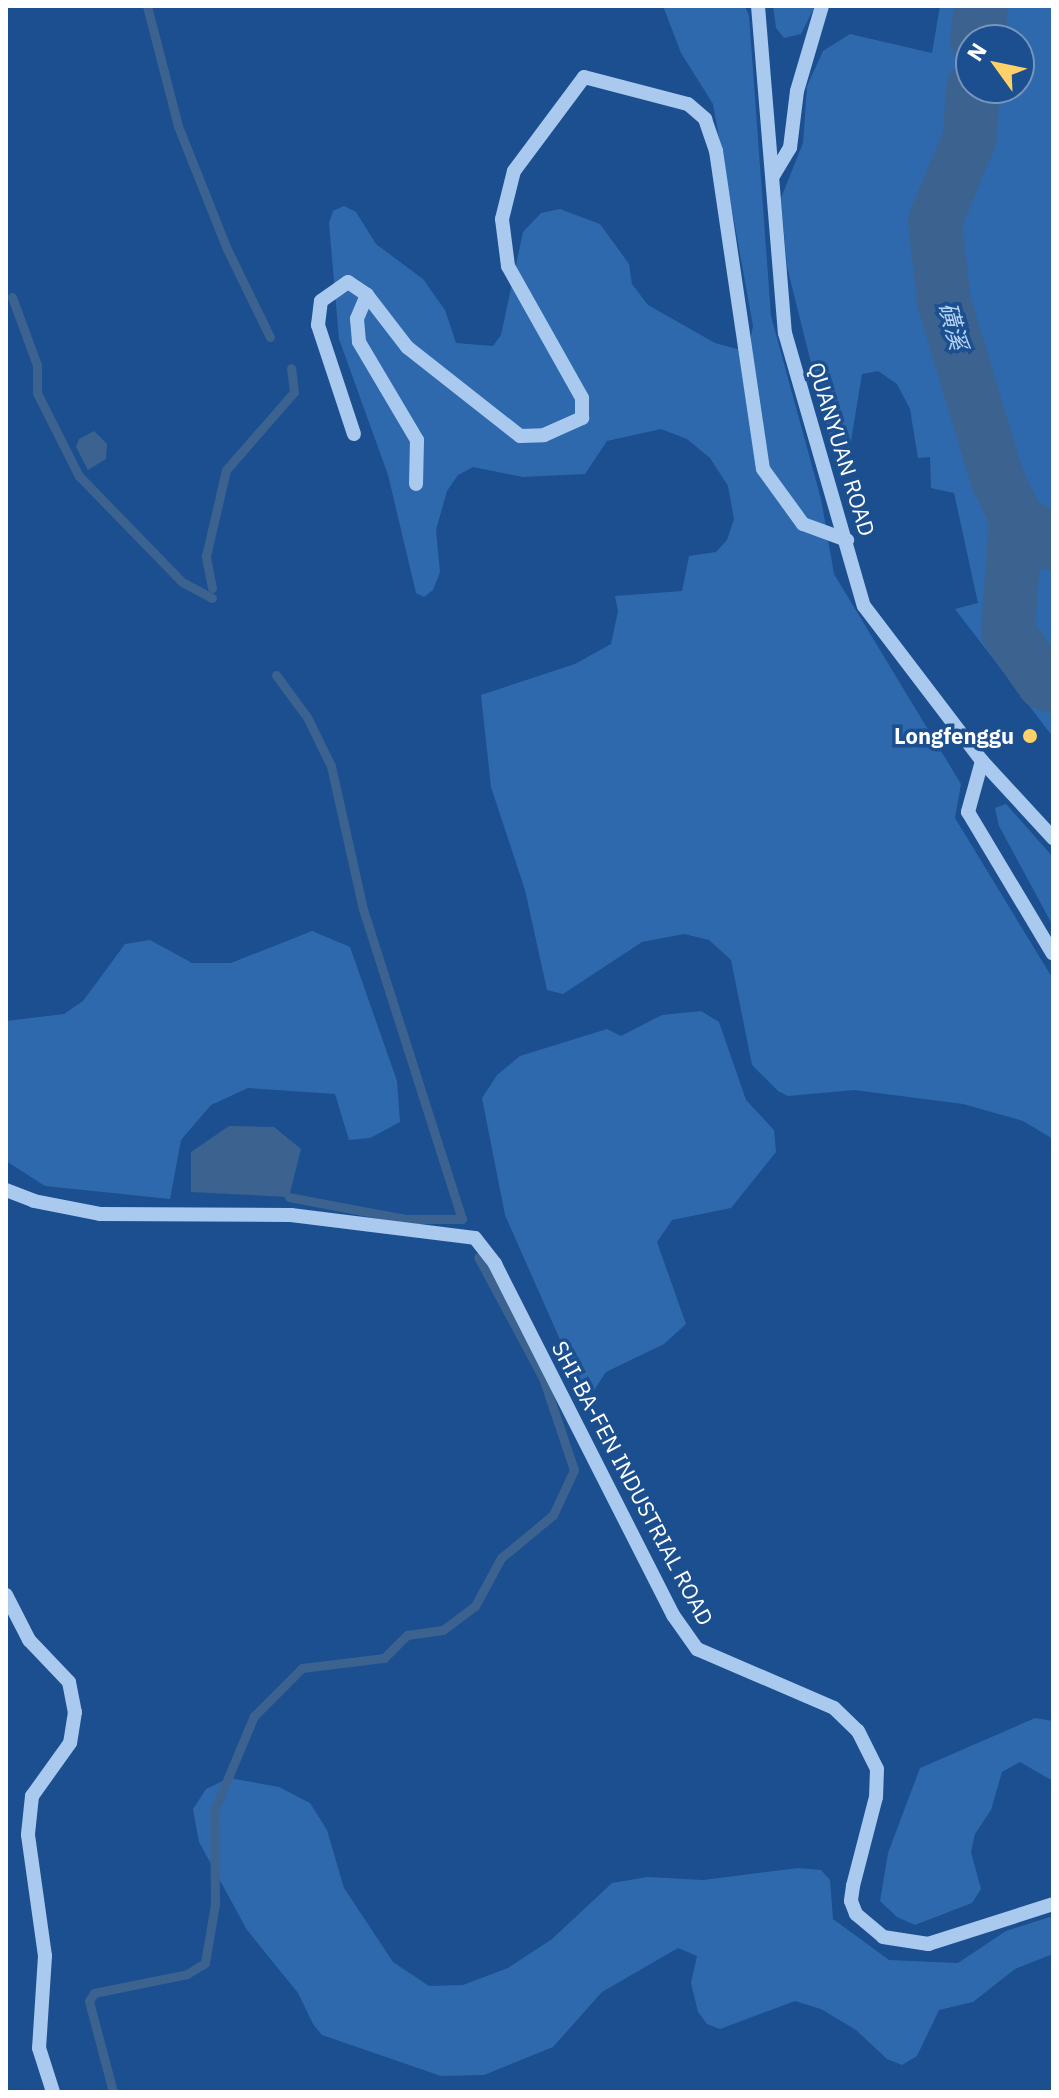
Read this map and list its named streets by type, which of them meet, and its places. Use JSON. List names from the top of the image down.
{
  "streets": {
    "street": ["QUANYUAN ROAD", "SHI-BA-FEN INDUSTRIAL ROAD"]
  },
  "water": ["磺溪"],
  "places": ["Longfenggu"],
  "north": "top left"
}
